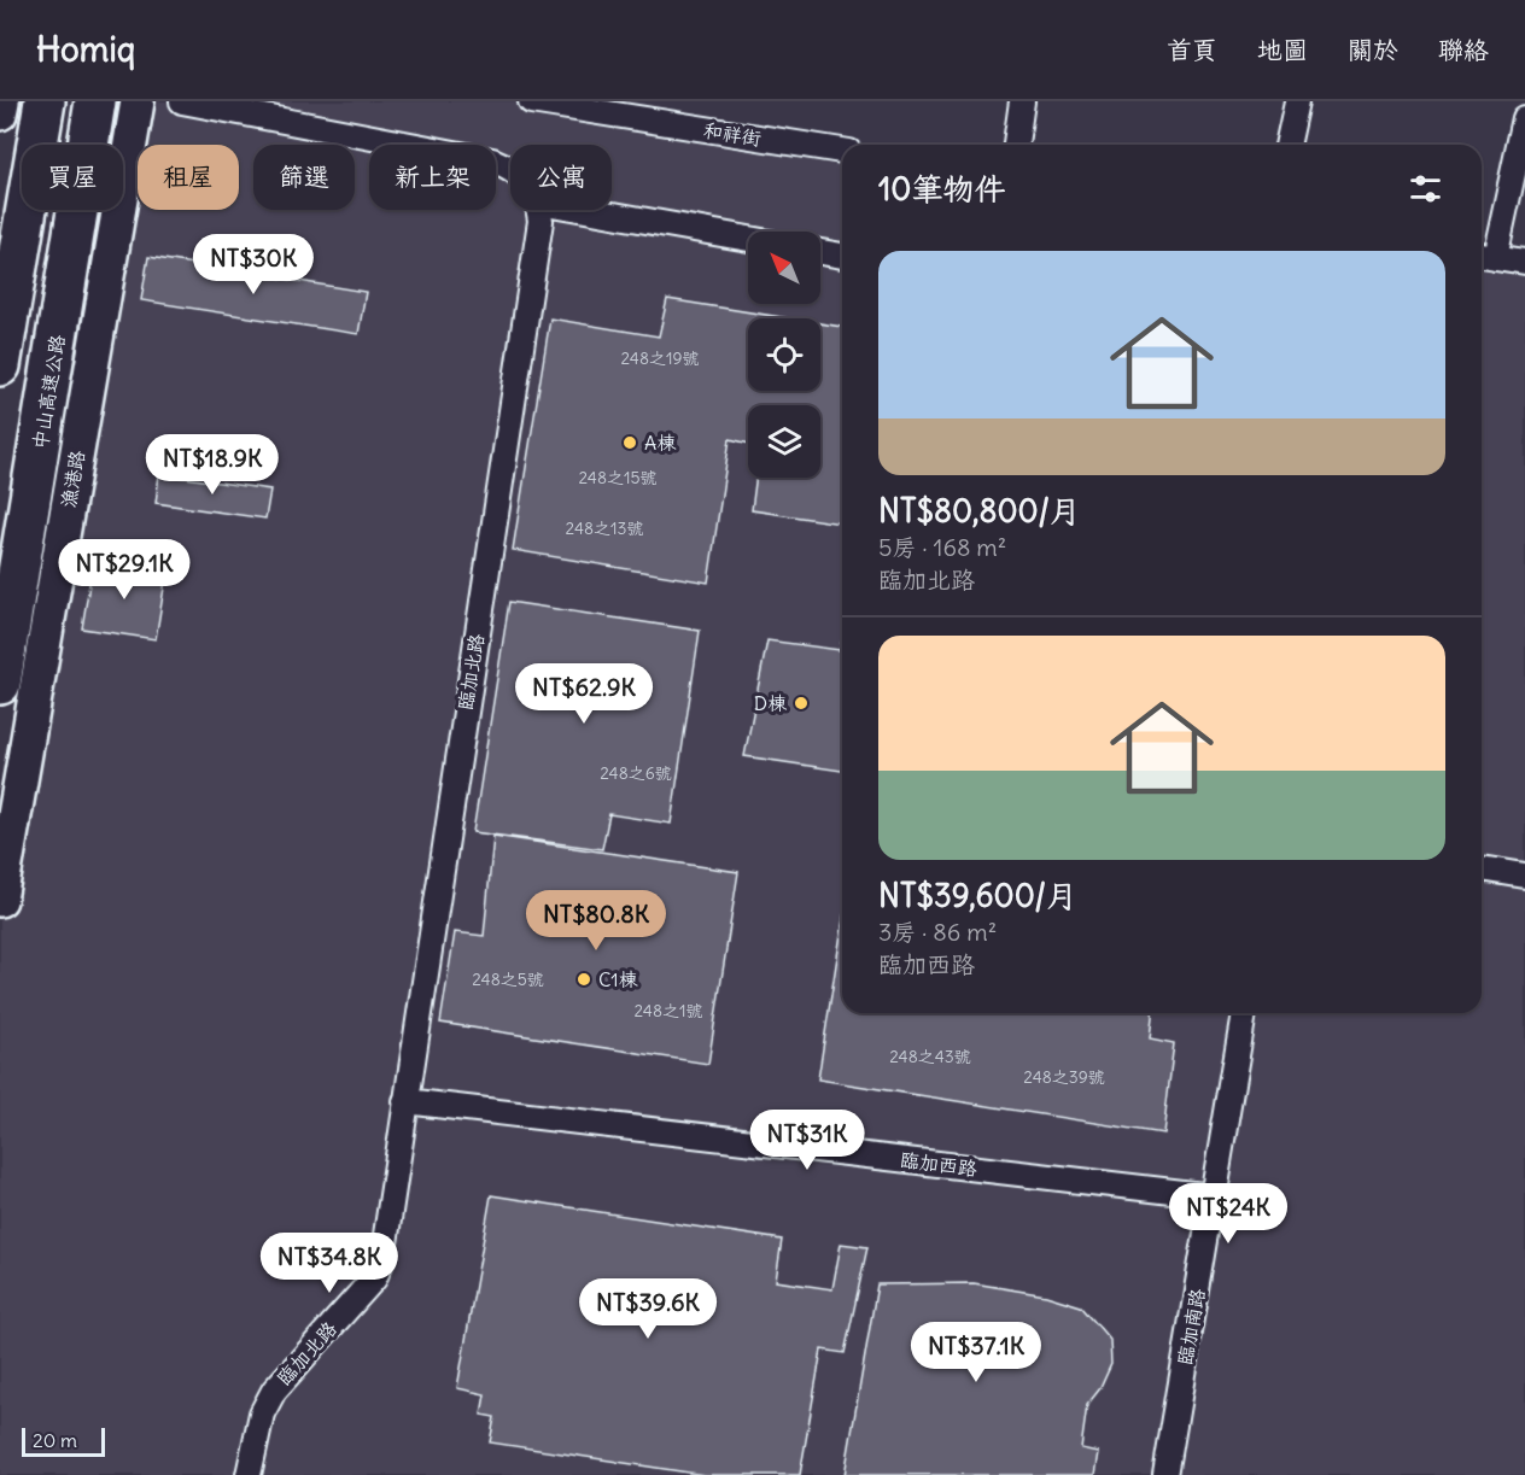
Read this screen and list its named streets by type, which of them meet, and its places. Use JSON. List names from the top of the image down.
{
  "streets": {
    "highway": ["中山高速公路"],
    "street": [
      "和祥街",
      "漁港路",
      "臨加北路",
      "臨加西路",
      "臨加南路"
    ]
  },
  "crossings": [
    ["臨加北路", "臨加西路"],
    ["臨加西路", "臨加南路"]
  ],
  "places": ["A棟", "D棟", "C1棟"],
  "house_numbers": [
    "248之19號",
    "248之15號",
    "248之13號",
    "248之6號",
    "248之5號",
    "248之1號",
    "248之43號",
    "248之39號"
  ],
  "scale_bar": "20 m",
  "north": "top left",
  "page": {
    "header": "Homiq",
    "nav": [
      "首頁",
      "地圖",
      "關於",
      "聯絡"
    ],
    "chip": [
      "買屋",
      "租屋",
      "篩選",
      "新上架",
      "公寓"
    ],
    "heading": "10筆物件",
    "list": [
      {
        "name": "NT$80,800/月",
        "note": "5房 · 168 m² · 臨加北路"
      },
      {
        "name": "NT$39,600/月",
        "note": "3房 · 86 m² · 臨加西路"
      }
    ],
    "price": [
      "NT$30K",
      "NT$18.9K",
      "NT$29.1K",
      "NT$62.9K",
      "NT$80.8K",
      "NT$31K",
      "NT$24K",
      "NT$34.8K",
      "NT$39.6K",
      "NT$37.1K"
    ],
    "scale": "20 m"
  }
}
